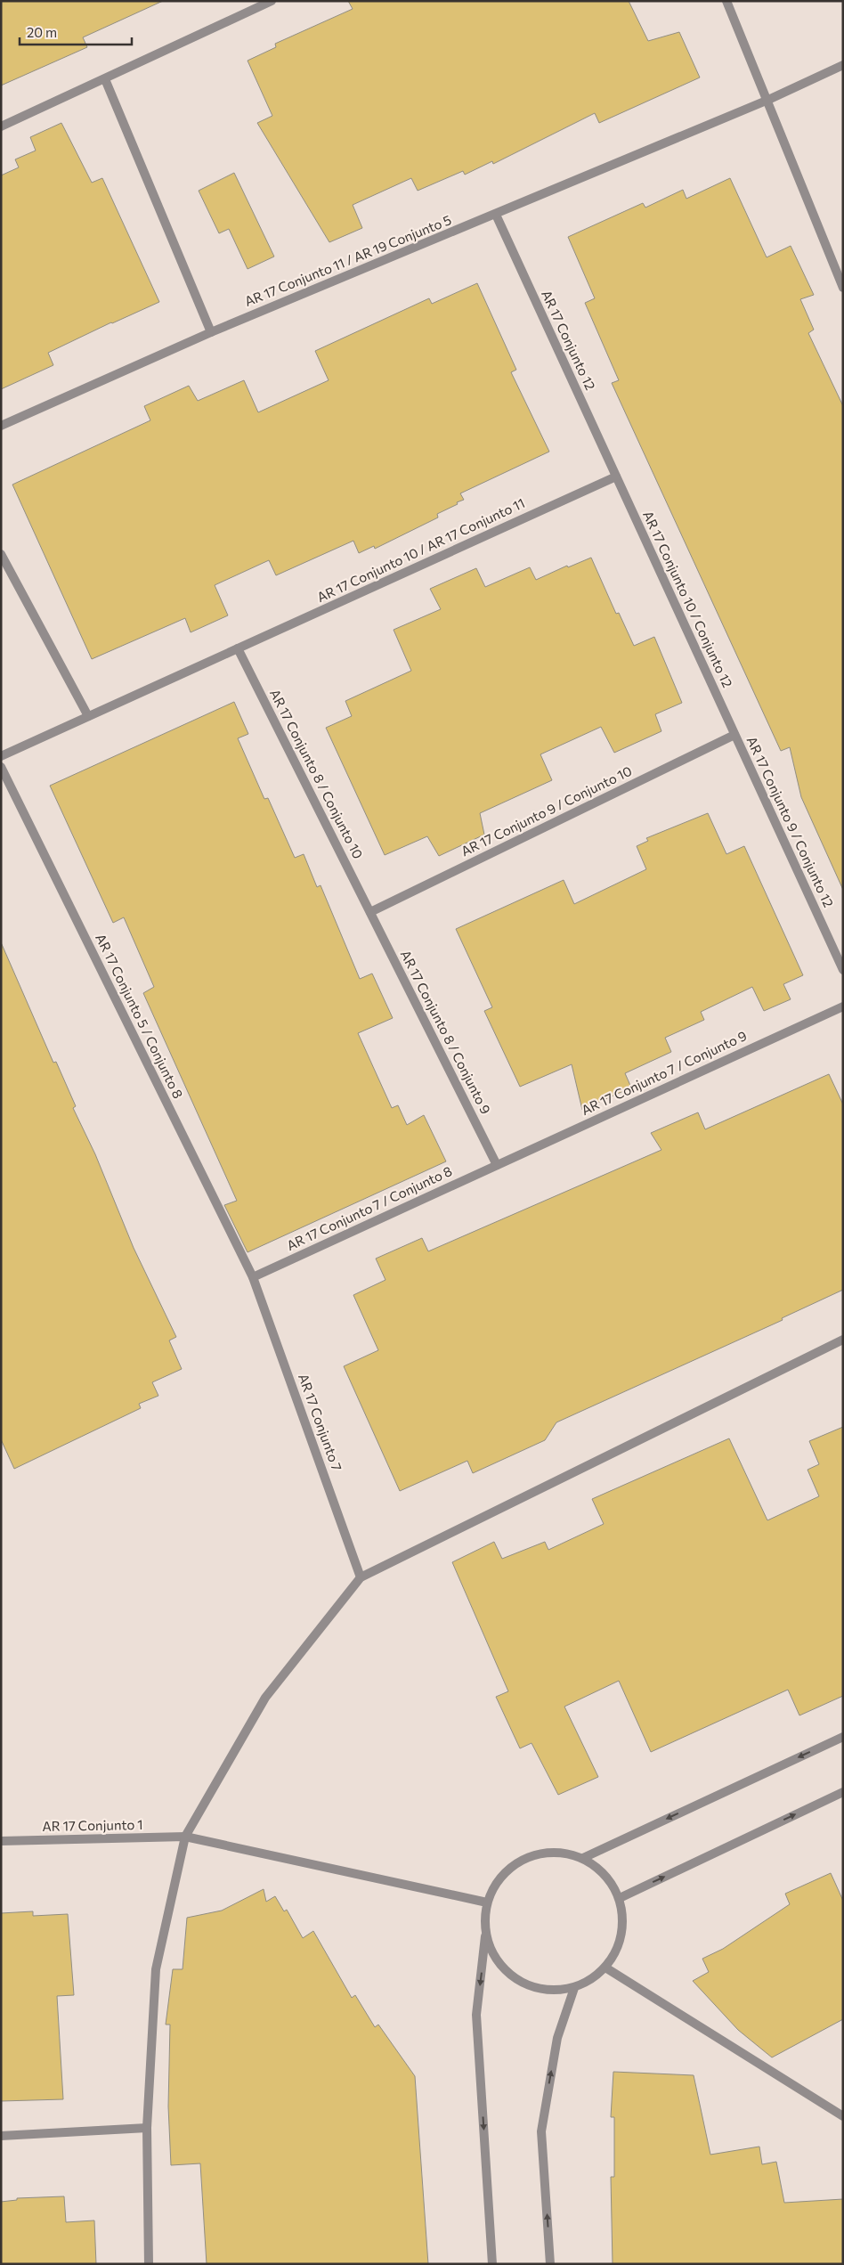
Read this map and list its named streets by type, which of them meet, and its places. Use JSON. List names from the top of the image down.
{
  "streets": {
    "street": [
      "AR 17 Conjunto 11 / AR 19 Conjunto 5",
      "AR 17 Conjunto 12",
      "AR 17 Conjunto 10 / AR 17 Conjunto 11",
      "AR 17 Conjunto 10 / Conjunto 12",
      "AR 17 Conjunto 8 / Conjunto 10",
      "AR 17 Conjunto 9 / Conjunto 10",
      "AR 17 Conjunto 9 / Conjunto 12",
      "AR 17 Conjunto 5 / Conjunto 8",
      "AR 17 Conjunto 8 / Conjunto 9",
      "AR 17 Conjunto 7 / Conjunto 9",
      "AR 17 Conjunto 7 / Conjunto 8",
      "AR 17 Conjunto 7",
      "AR 17 Conjunto 1"
    ]
  },
  "crossings": [
    ["AR 17 Conjunto 11 / AR 19 Conjunto 5", "AR 17 Conjunto 12"],
    ["AR 17 Conjunto 12", "AR 17 Conjunto 10 / AR 17 Conjunto 11"],
    ["AR 17 Conjunto 12", "AR 17 Conjunto 10 / Conjunto 12"],
    ["AR 17 Conjunto 10 / AR 17 Conjunto 11", "AR 17 Conjunto 10 / Conjunto 12"],
    ["AR 17 Conjunto 10 / AR 17 Conjunto 11", "AR 17 Conjunto 8 / Conjunto 10"],
    ["AR 17 Conjunto 10 / Conjunto 12", "AR 17 Conjunto 9 / Conjunto 10"],
    ["AR 17 Conjunto 10 / Conjunto 12", "AR 17 Conjunto 9 / Conjunto 12"],
    ["AR 17 Conjunto 8 / Conjunto 10", "AR 17 Conjunto 9 / Conjunto 10"],
    ["AR 17 Conjunto 8 / Conjunto 10", "AR 17 Conjunto 8 / Conjunto 9"],
    ["AR 17 Conjunto 9 / Conjunto 10", "AR 17 Conjunto 9 / Conjunto 12"],
    ["AR 17 Conjunto 9 / Conjunto 10", "AR 17 Conjunto 8 / Conjunto 9"],
    ["AR 17 Conjunto 5 / Conjunto 8", "AR 17 Conjunto 7 / Conjunto 8"],
    ["AR 17 Conjunto 5 / Conjunto 8", "AR 17 Conjunto 7"],
    ["AR 17 Conjunto 8 / Conjunto 9", "AR 17 Conjunto 7 / Conjunto 9"],
    ["AR 17 Conjunto 8 / Conjunto 9", "AR 17 Conjunto 7 / Conjunto 8"],
    ["AR 17 Conjunto 7 / Conjunto 9", "AR 17 Conjunto 7 / Conjunto 8"],
    ["AR 17 Conjunto 7 / Conjunto 8", "AR 17 Conjunto 7"]
  ],
  "scale_bar": "20 m"
}
